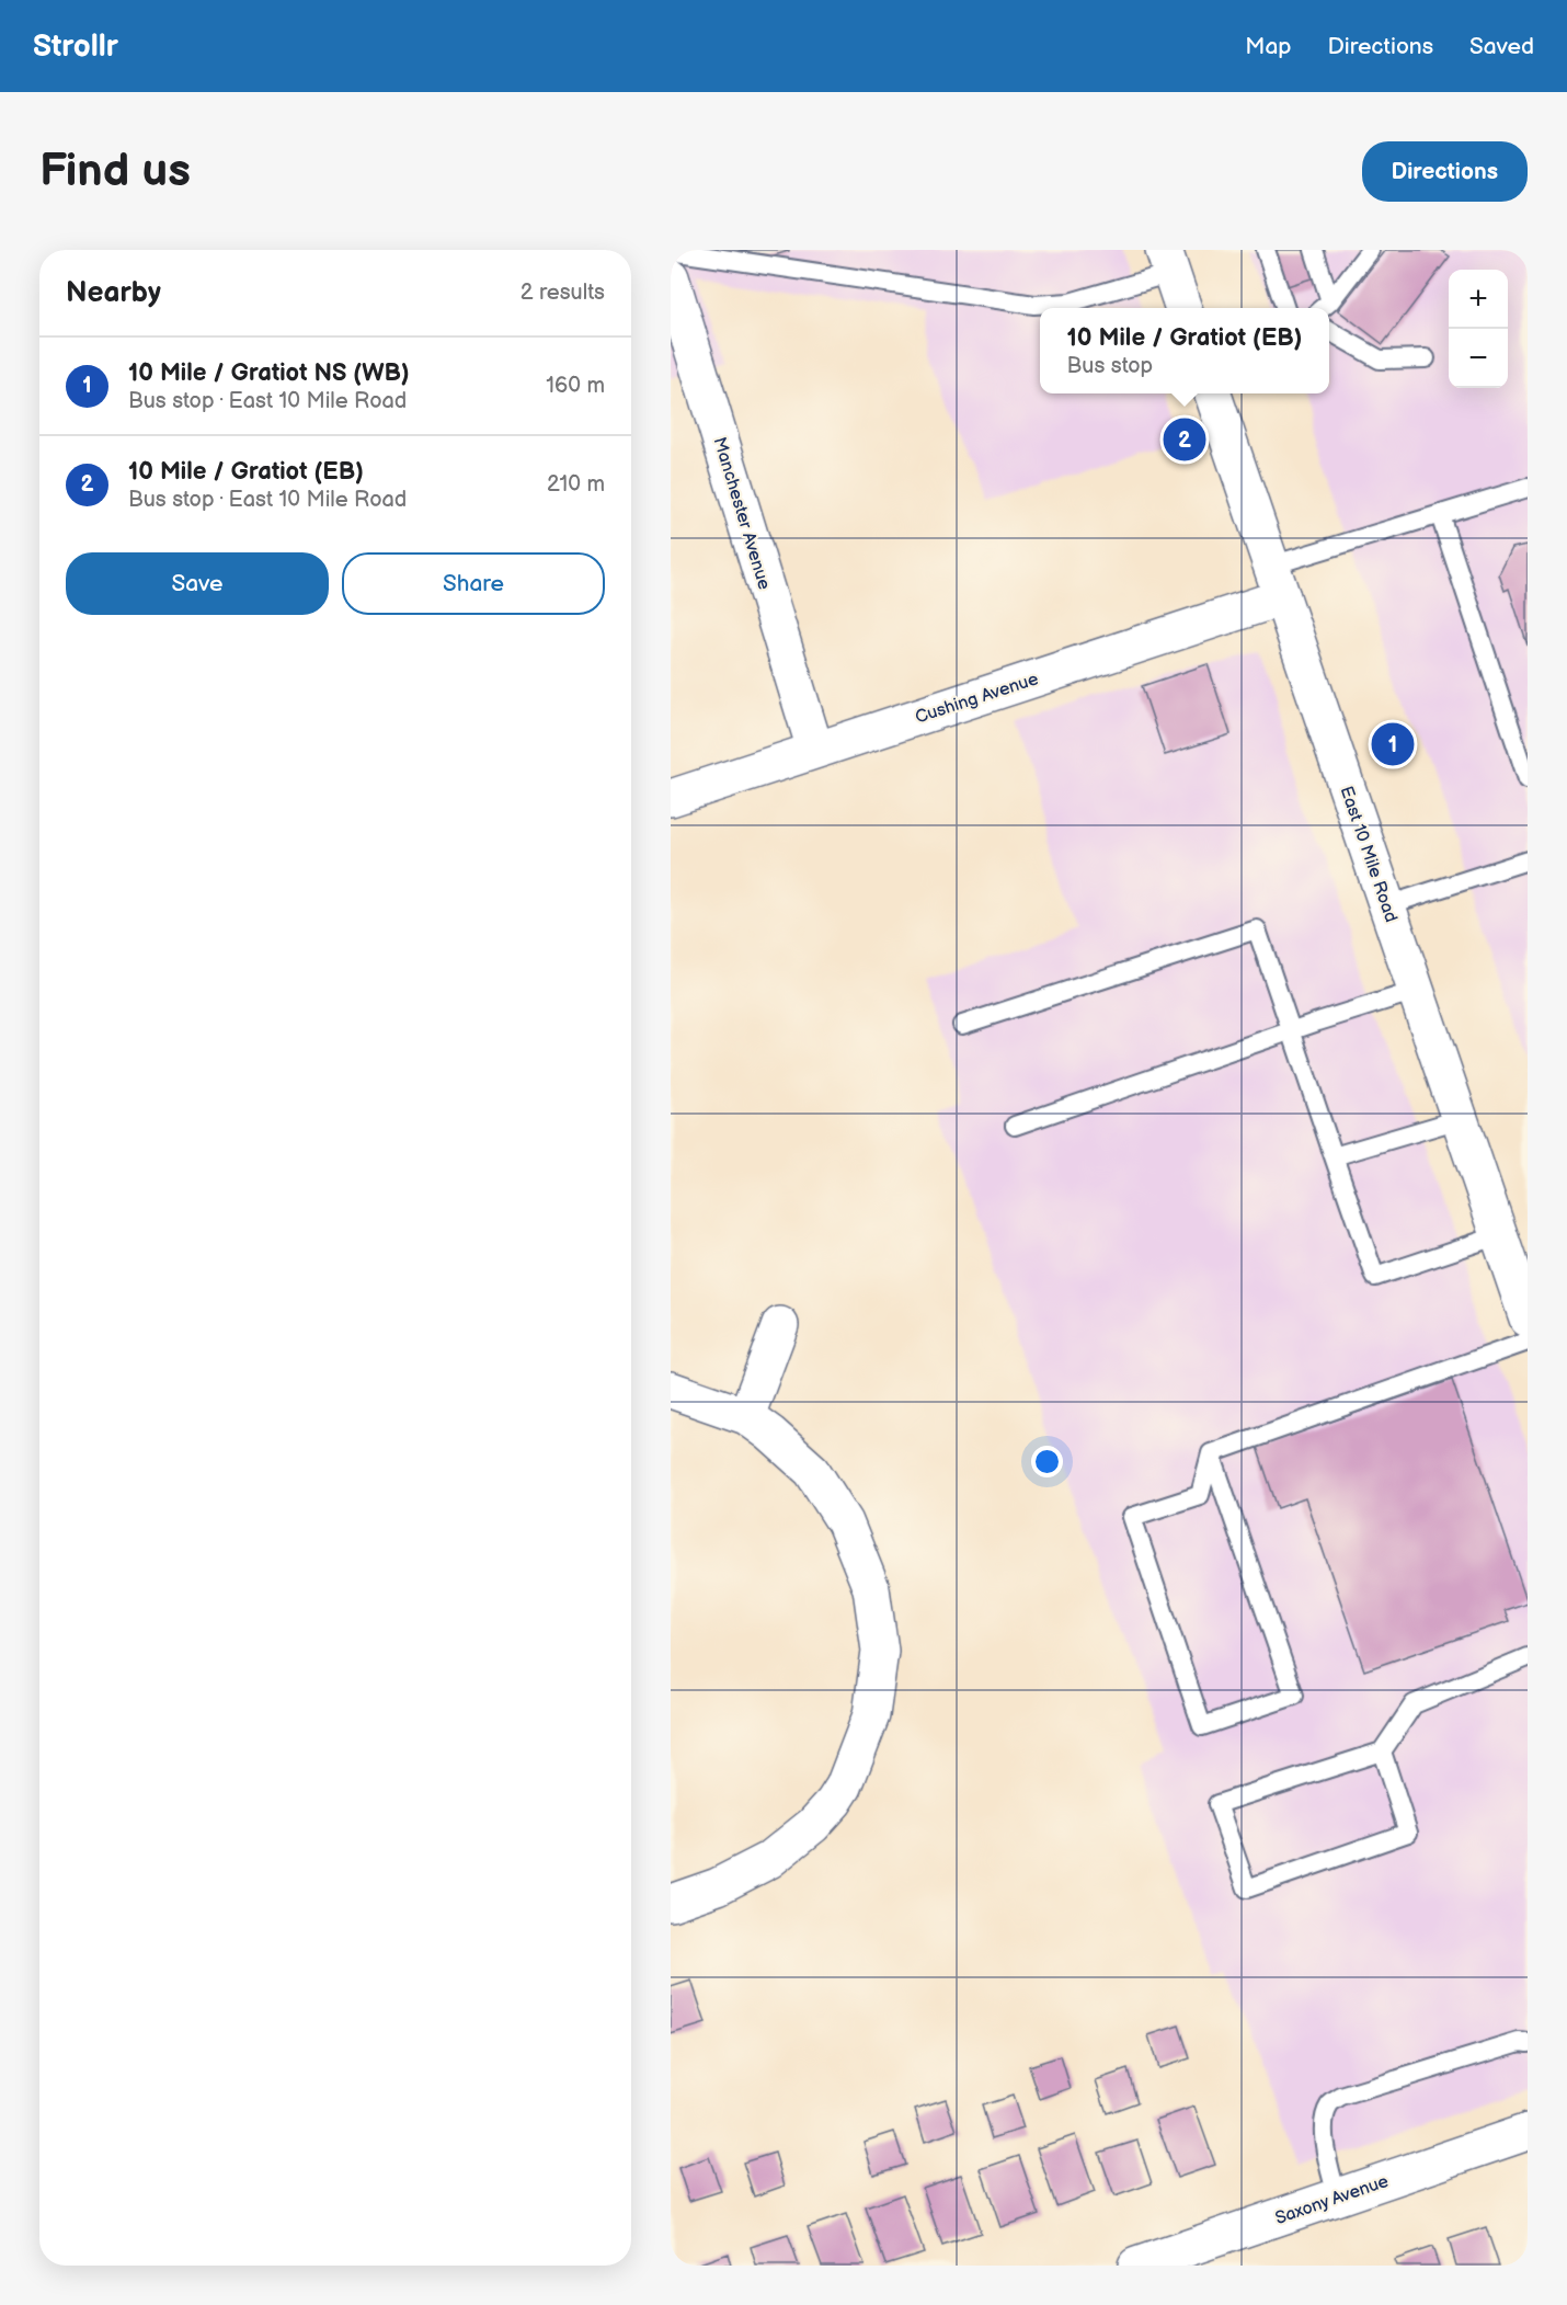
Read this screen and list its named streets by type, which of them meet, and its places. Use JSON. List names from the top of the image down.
{
  "streets": {
    "street": [
      "Manchester Avenue",
      "Cushing Avenue",
      "East 10 Mile Road",
      "Saxony Avenue"
    ]
  },
  "crossings": [
    ["Manchester Avenue", "Cushing Avenue"],
    ["Cushing Avenue", "East 10 Mile Road"]
  ],
  "page": {
    "header": "Strollr",
    "nav": ["Map", "Directions", "Saved"],
    "buttons": [
      "Directions",
      ["Save", "Share"]
    ],
    "title": "Find us",
    "heading": ["Nearby", "2 results"],
    "map_buttons": ["+", "−"],
    "popup": ["10 Mile / Gratiot (EB)", "Bus stop"],
    "list": [
      {
        "mark": "1",
        "name": "10 Mile / Gratiot NS (WB)",
        "note": "Bus stop · East 10 Mile Road",
        "value": "160 m"
      },
      {
        "mark": "2",
        "name": "10 Mile / Gratiot (EB)",
        "note": "Bus stop · East 10 Mile Road",
        "value": "210 m"
      }
    ],
    "pins": ["2", "1"]
  }
}
